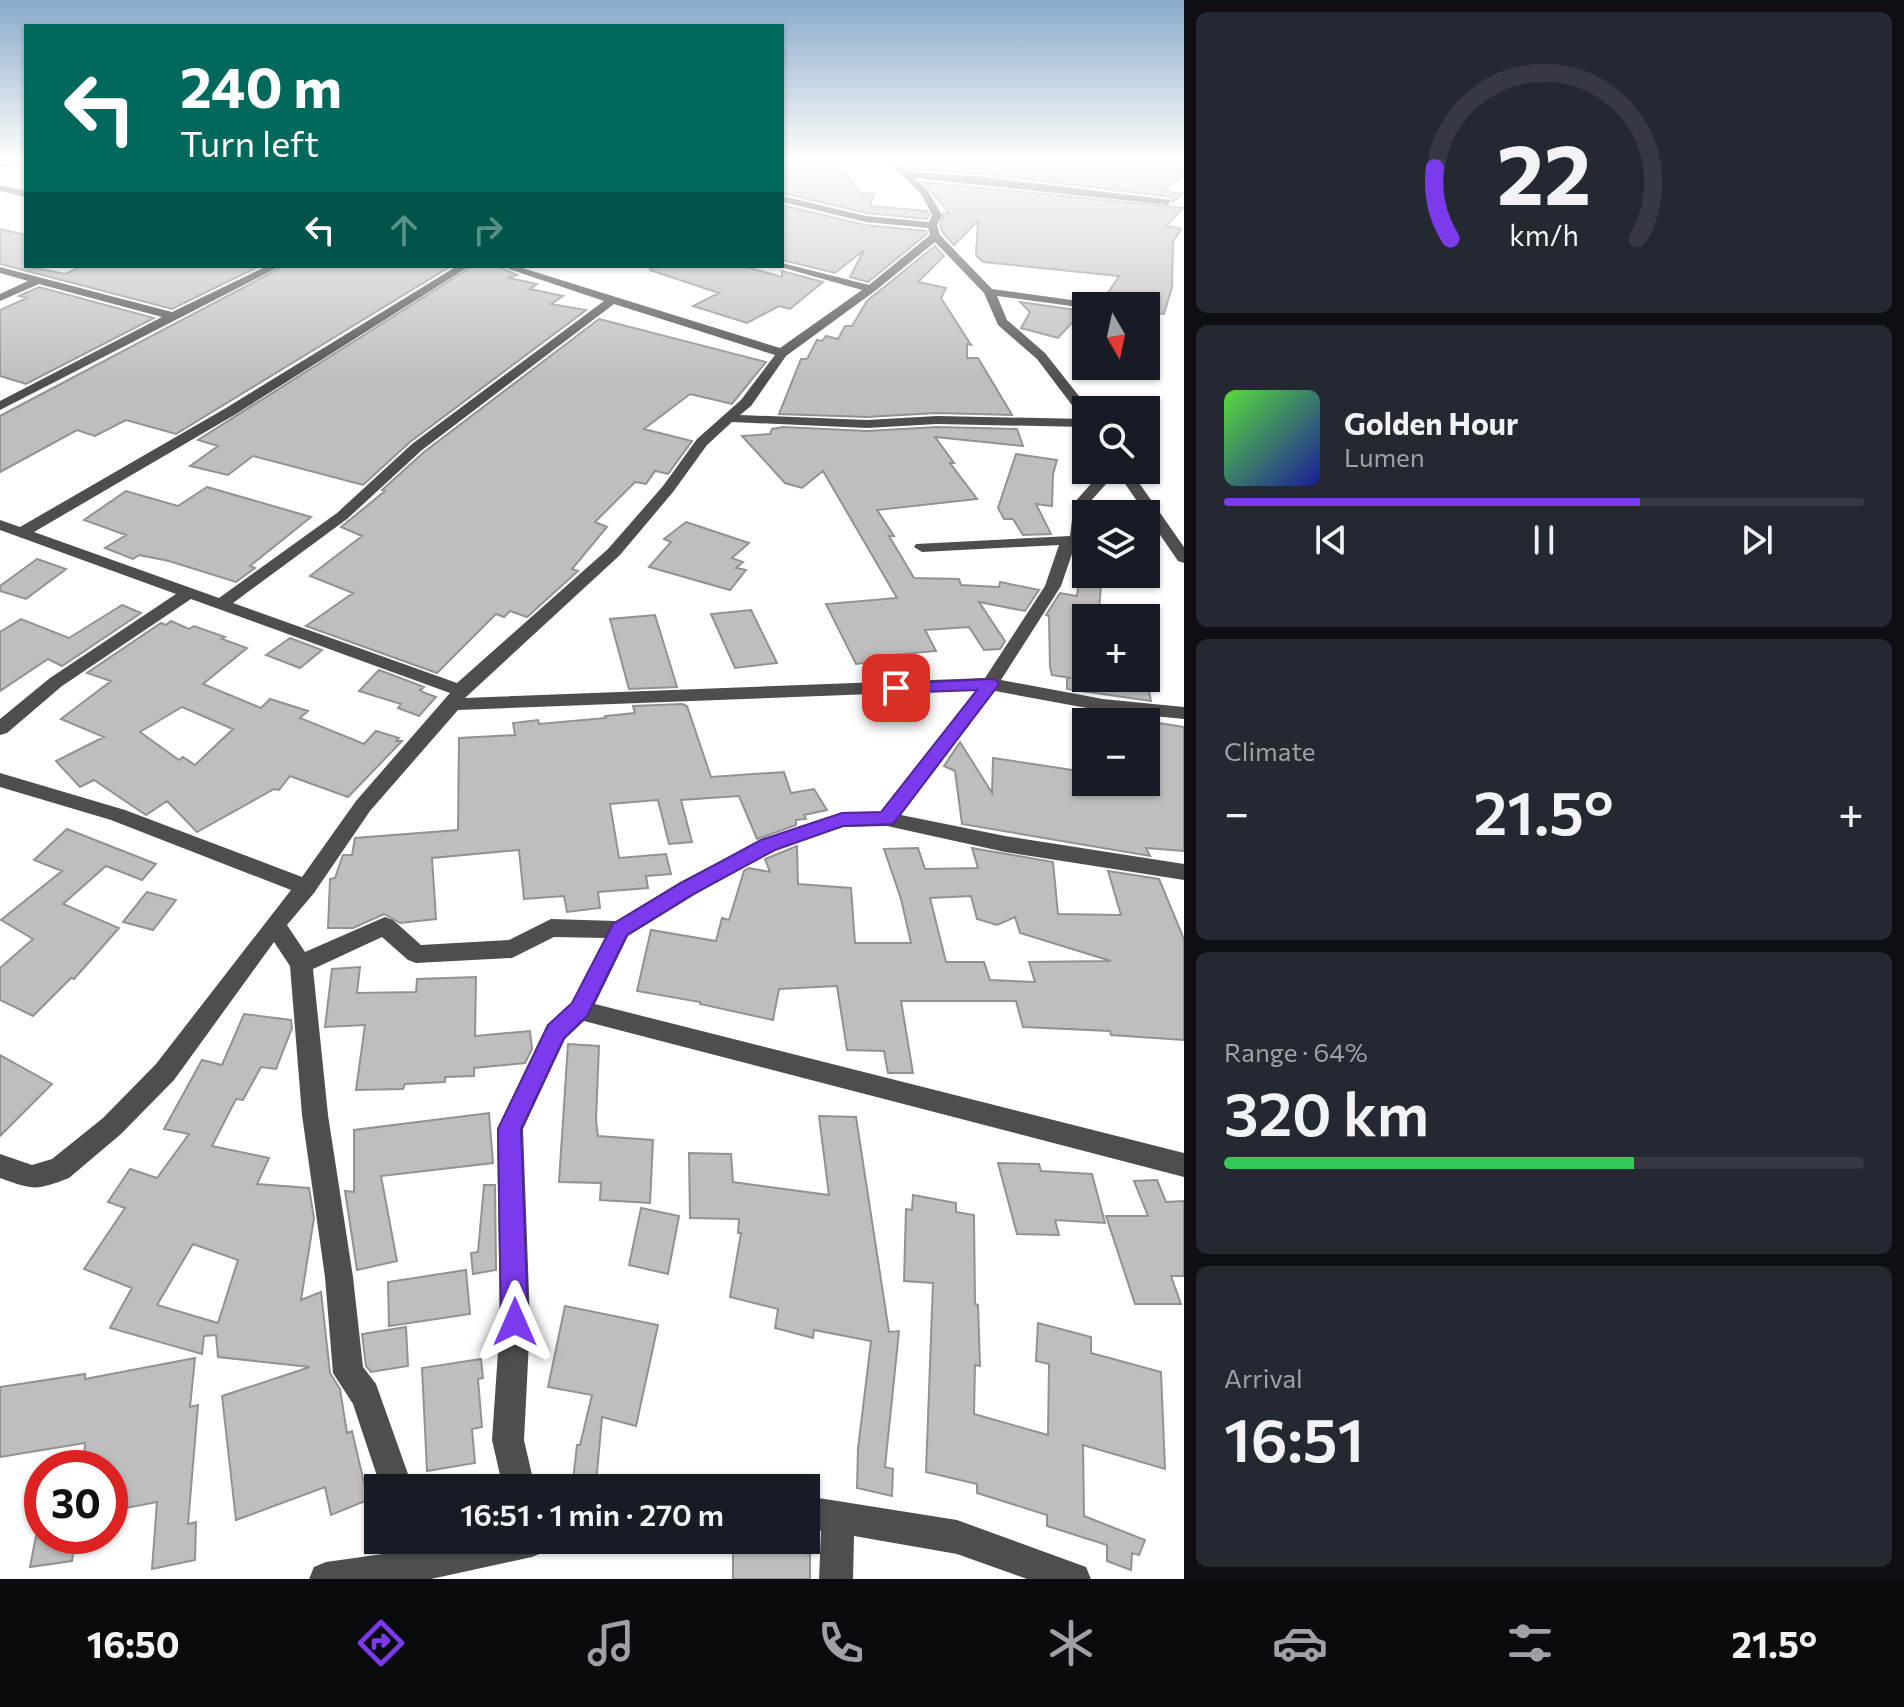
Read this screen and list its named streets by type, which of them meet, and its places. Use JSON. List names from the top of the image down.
{
  "north": "bottom",
  "page": {
    "turn": ["240 m", "Turn left"],
    "map_buttons": ["+", "−"],
    "song": ["Golden Hour", "Lumen"],
    "tile": [
      "Climate",
      ["Range · 64%", "320 km"],
      ["Arrival", "16:51"]
    ],
    "heat": ["−", "21.5°", "+"],
    "limit": "30",
    "trip": "16:51 · 1 min · 270 m",
    "tabs": ["16:50", "21.5°"],
    "gauge": ["22", "km/h"]
  }
}
